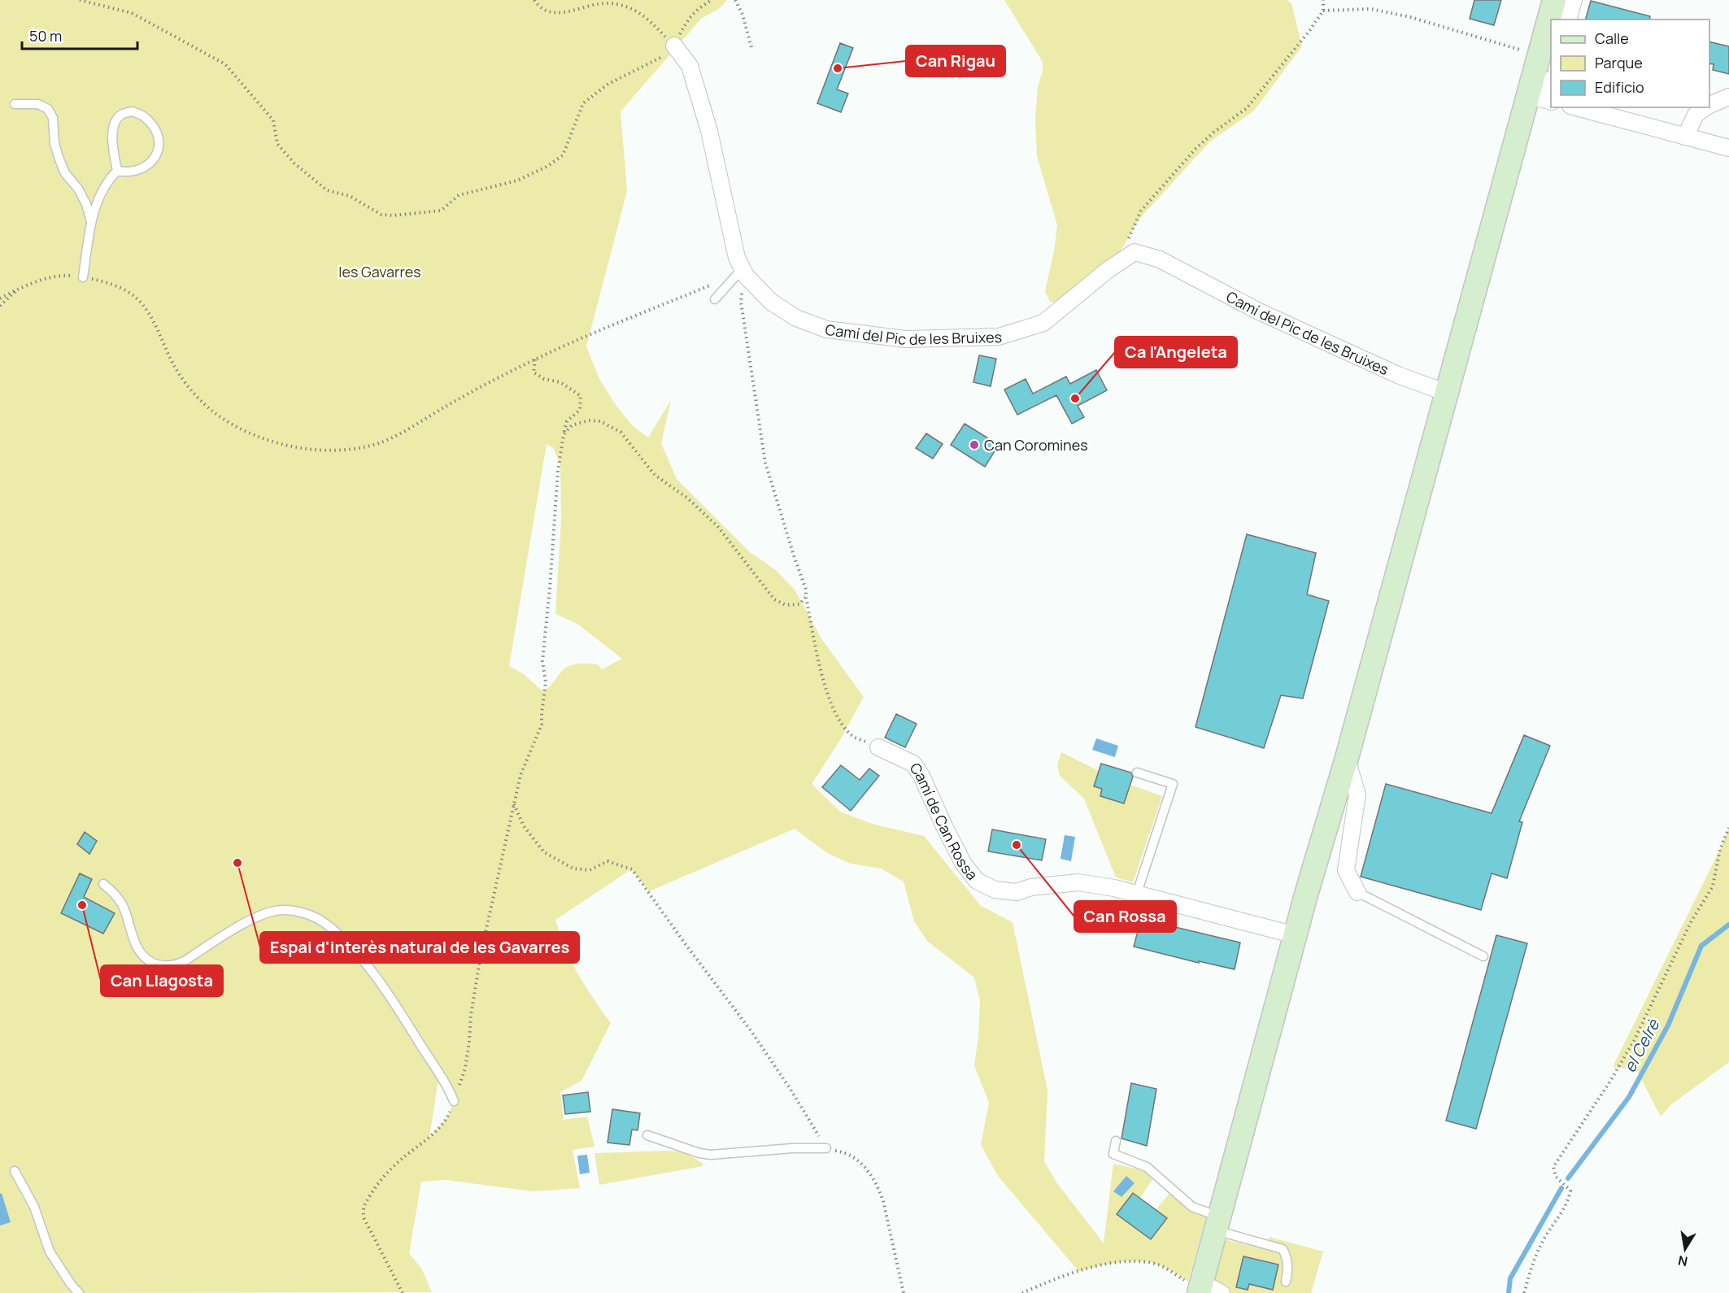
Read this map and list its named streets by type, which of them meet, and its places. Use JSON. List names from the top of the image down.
{
  "streets": {
    "street": ["Camí del Pic de les Bruixes", "Camí de Can Rossa"]
  },
  "water": ["el Celrè"],
  "parks": ["les Gavarres"],
  "places": [
    "Can Rigau",
    "Ca l'Angeleta",
    "Can Coromines",
    "Can Rossa",
    "Espai d'interès natural de les Gavarres",
    "Can Llagosta"
  ],
  "legend": ["Calle", "Parque", "Edificio"],
  "scale_bar": "50 m",
  "north": "bottom"
}
